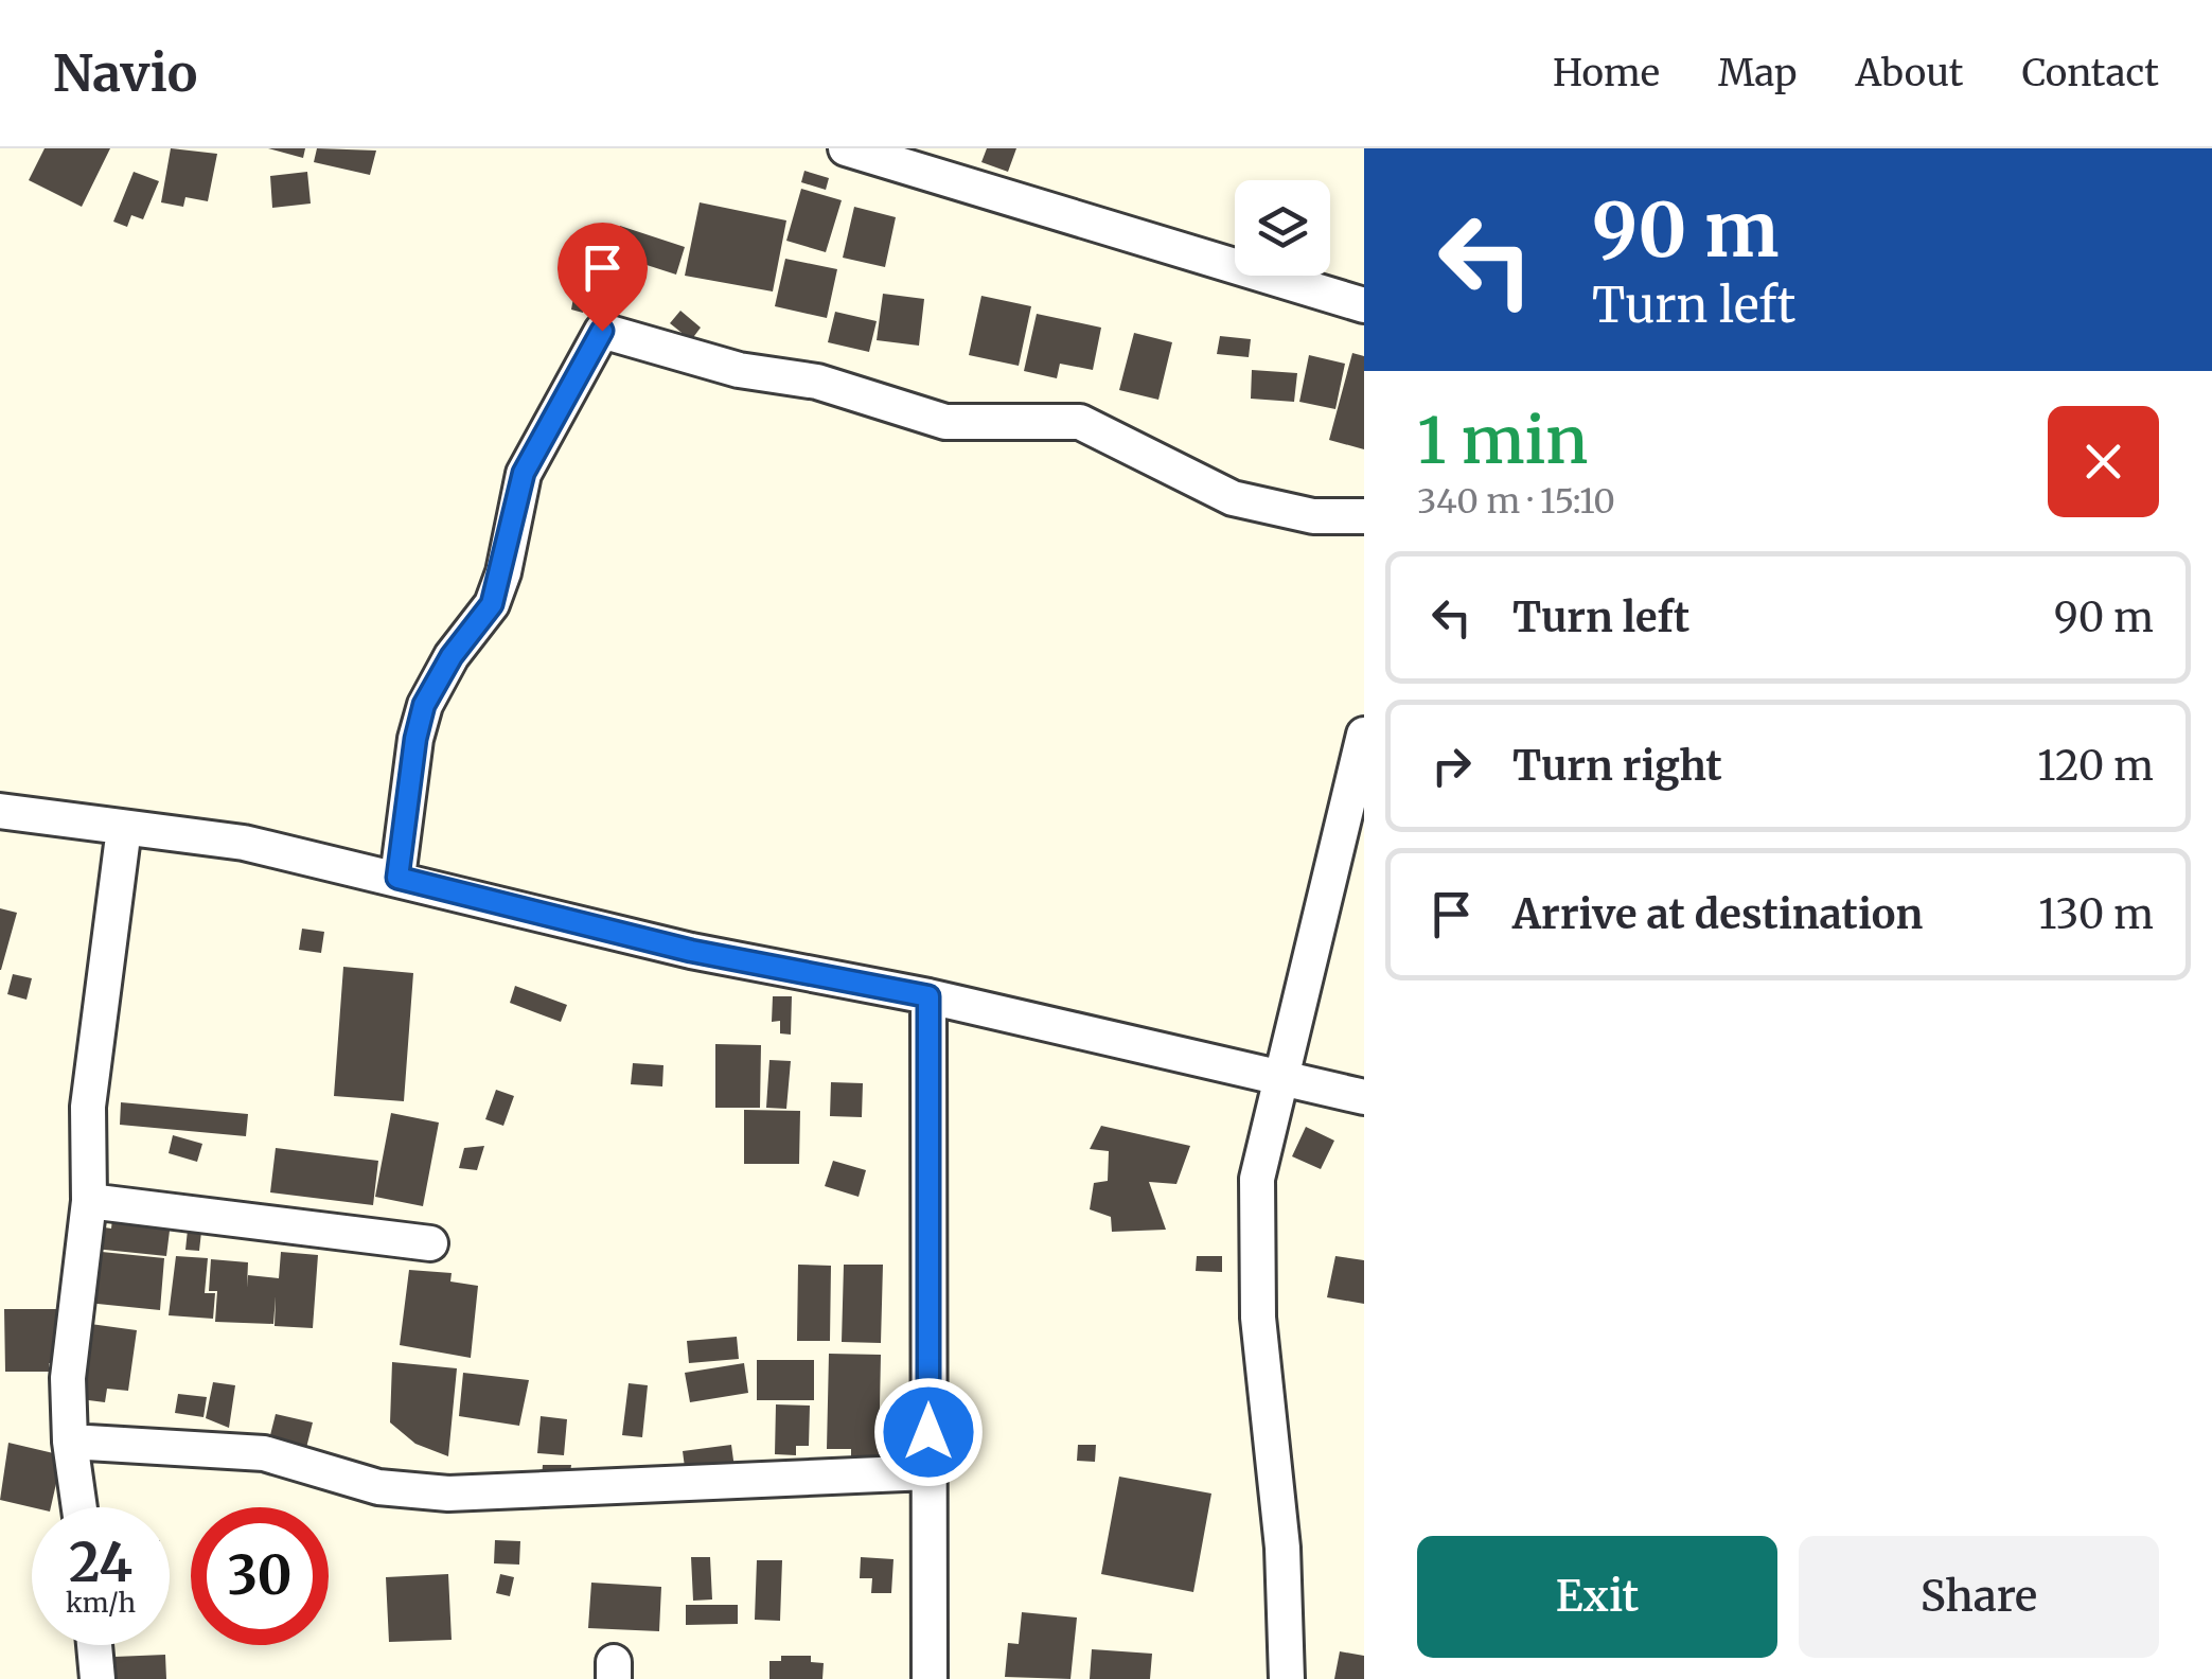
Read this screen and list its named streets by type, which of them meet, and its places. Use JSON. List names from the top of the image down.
{
  "page": {
    "header": "Navio",
    "nav": [
      "Home",
      "Map",
      "About",
      "Contact"
    ],
    "turn": ["90 m", "Turn left"],
    "heading": ["1 min", "340 m · 15:10"],
    "list": [
      {
        "name": "Turn left",
        "value": "90 m"
      },
      {
        "name": "Turn right",
        "value": "120 m"
      },
      {
        "name": "Arrive at destination",
        "value": "130 m"
      }
    ],
    "speed": "24 km/h",
    "limit": "30",
    "buttons": ["Exit", "Share"]
  }
}
